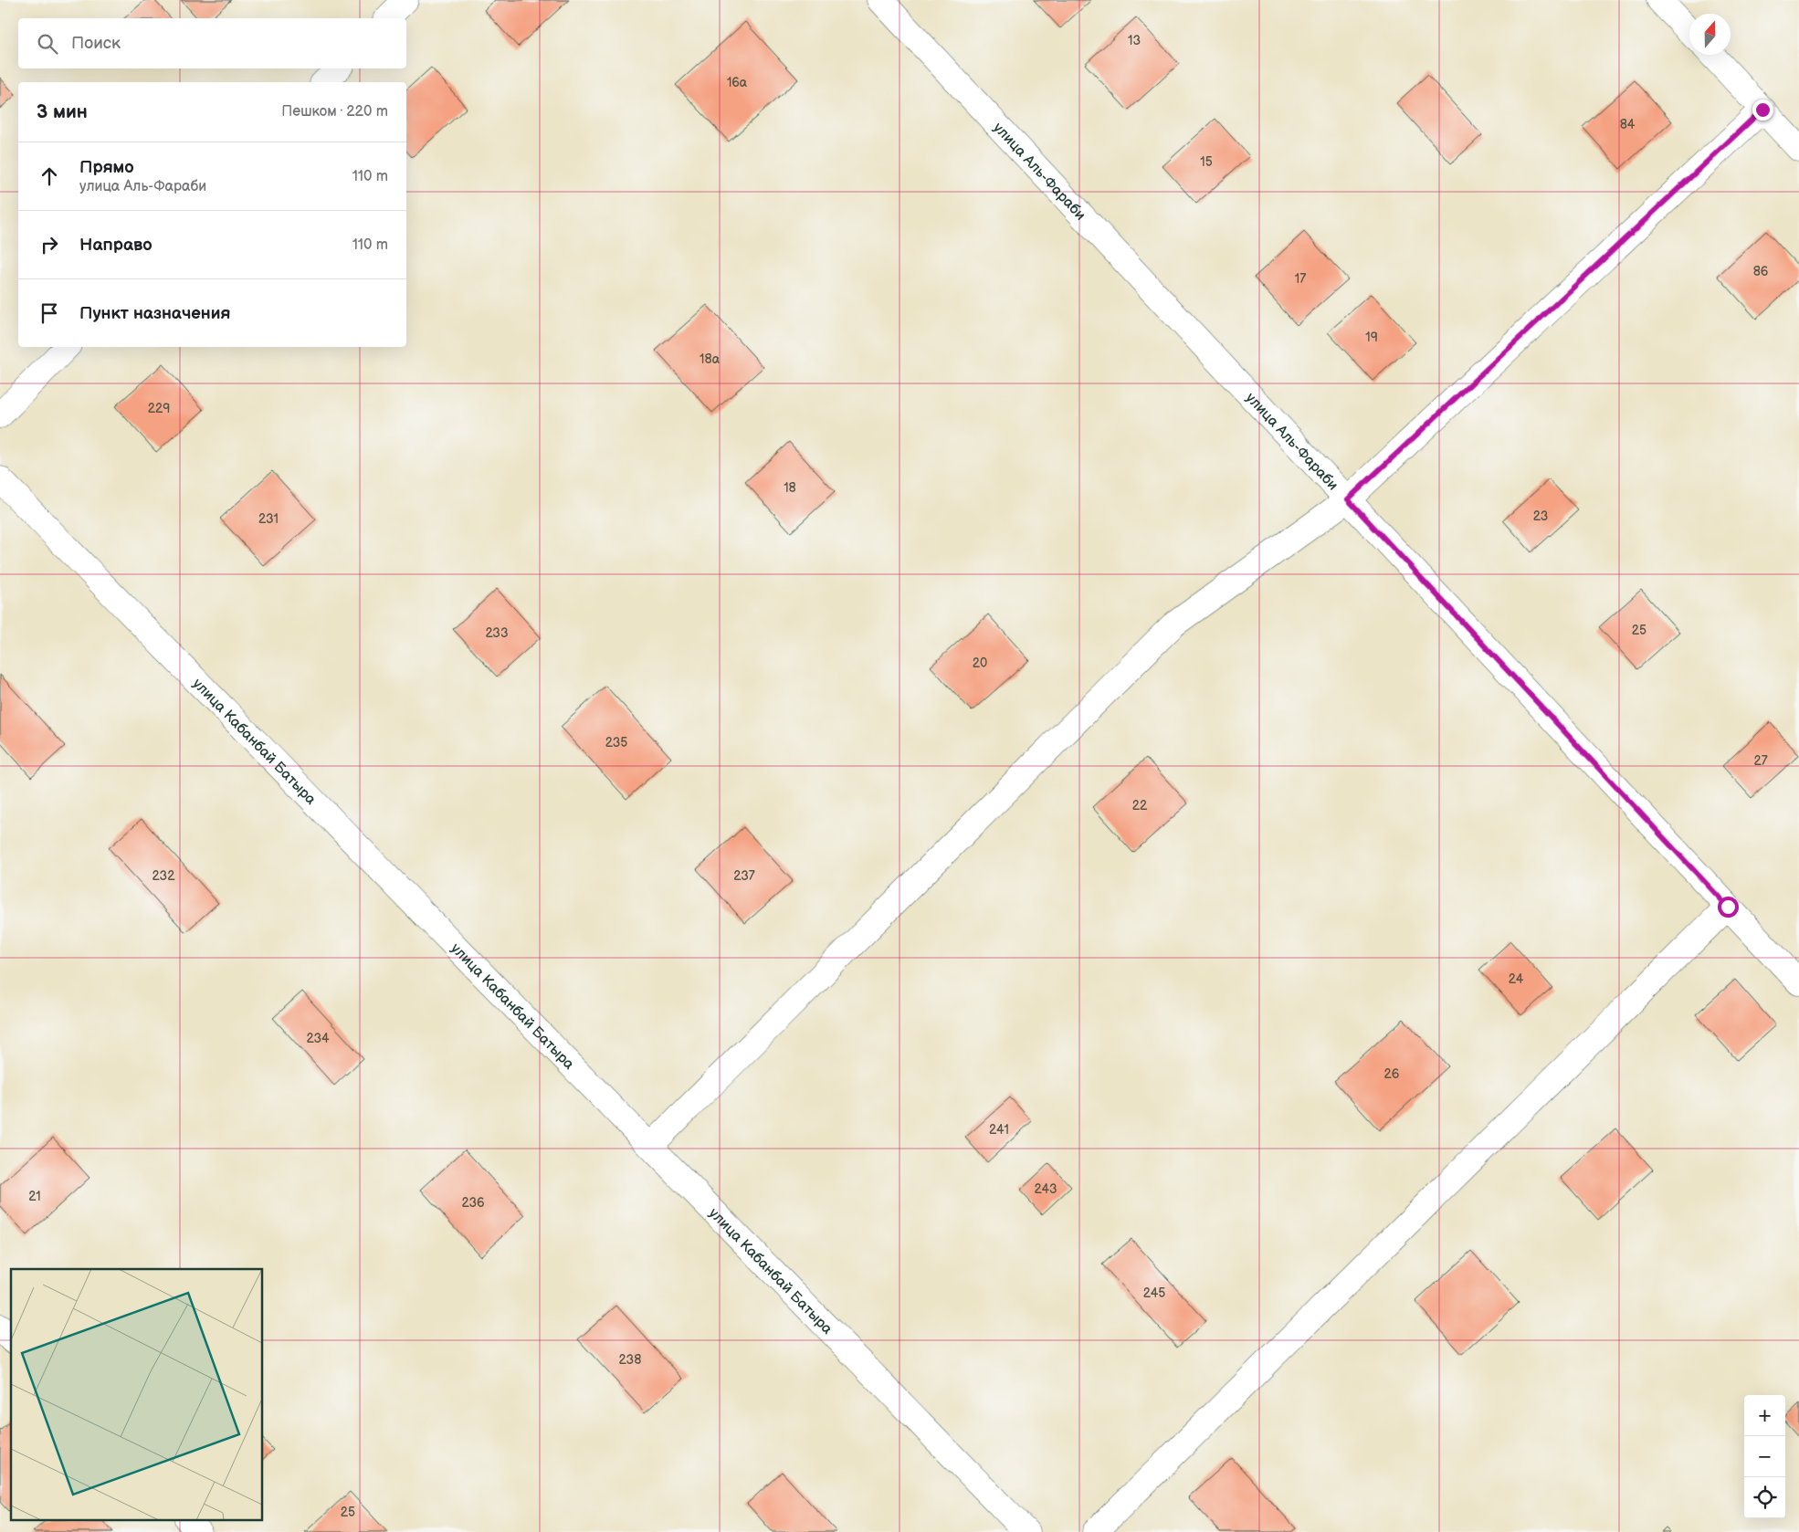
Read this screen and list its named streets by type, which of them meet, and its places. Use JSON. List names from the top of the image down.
{
  "streets": {
    "street": ["улица Аль-Фараби", "улица Кабанбай Батыра"]
  },
  "house_numbers": [
    "13",
    "16а",
    "84",
    "15",
    "86",
    "17",
    "19",
    "18а",
    "229",
    "18",
    "23",
    "231",
    "25",
    "233",
    "20",
    "235",
    "27",
    "22",
    "232",
    "237",
    "24",
    "234",
    "26",
    "241",
    "243",
    "21",
    "236",
    "245",
    "238",
    "25"
  ],
  "north": "top",
  "page": {
    "search": "Поиск",
    "heading": ["3 мин", "Пешком · 220 m"],
    "list": [
      ["Прямо", "улица Аль-Фараби", "110 m"],
      ["Направо", "110 m"],
      "Пункт назначения"
    ],
    "map_buttons": ["+", "−"]
  }
}
